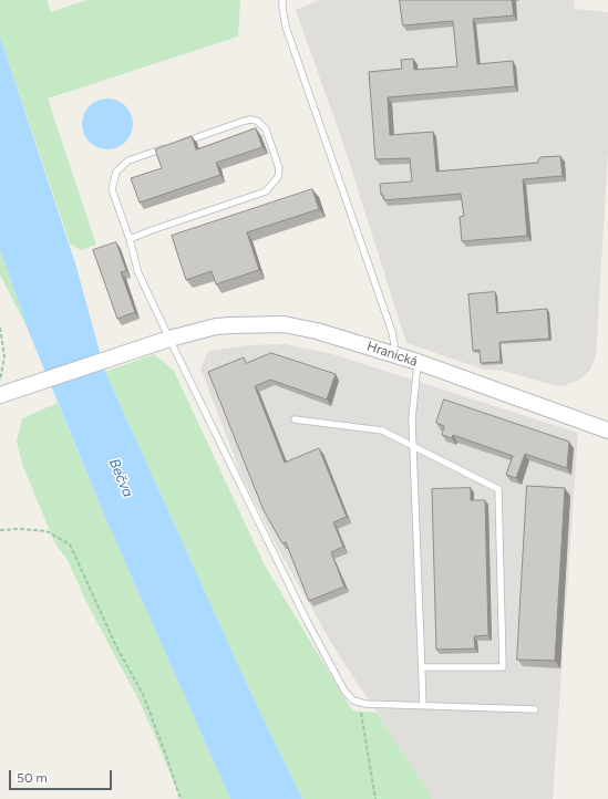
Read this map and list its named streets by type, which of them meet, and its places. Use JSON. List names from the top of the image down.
{
  "streets": {
    "street": ["Hranická"]
  },
  "water": ["Bečva"],
  "scale_bar": "50 m"
}
